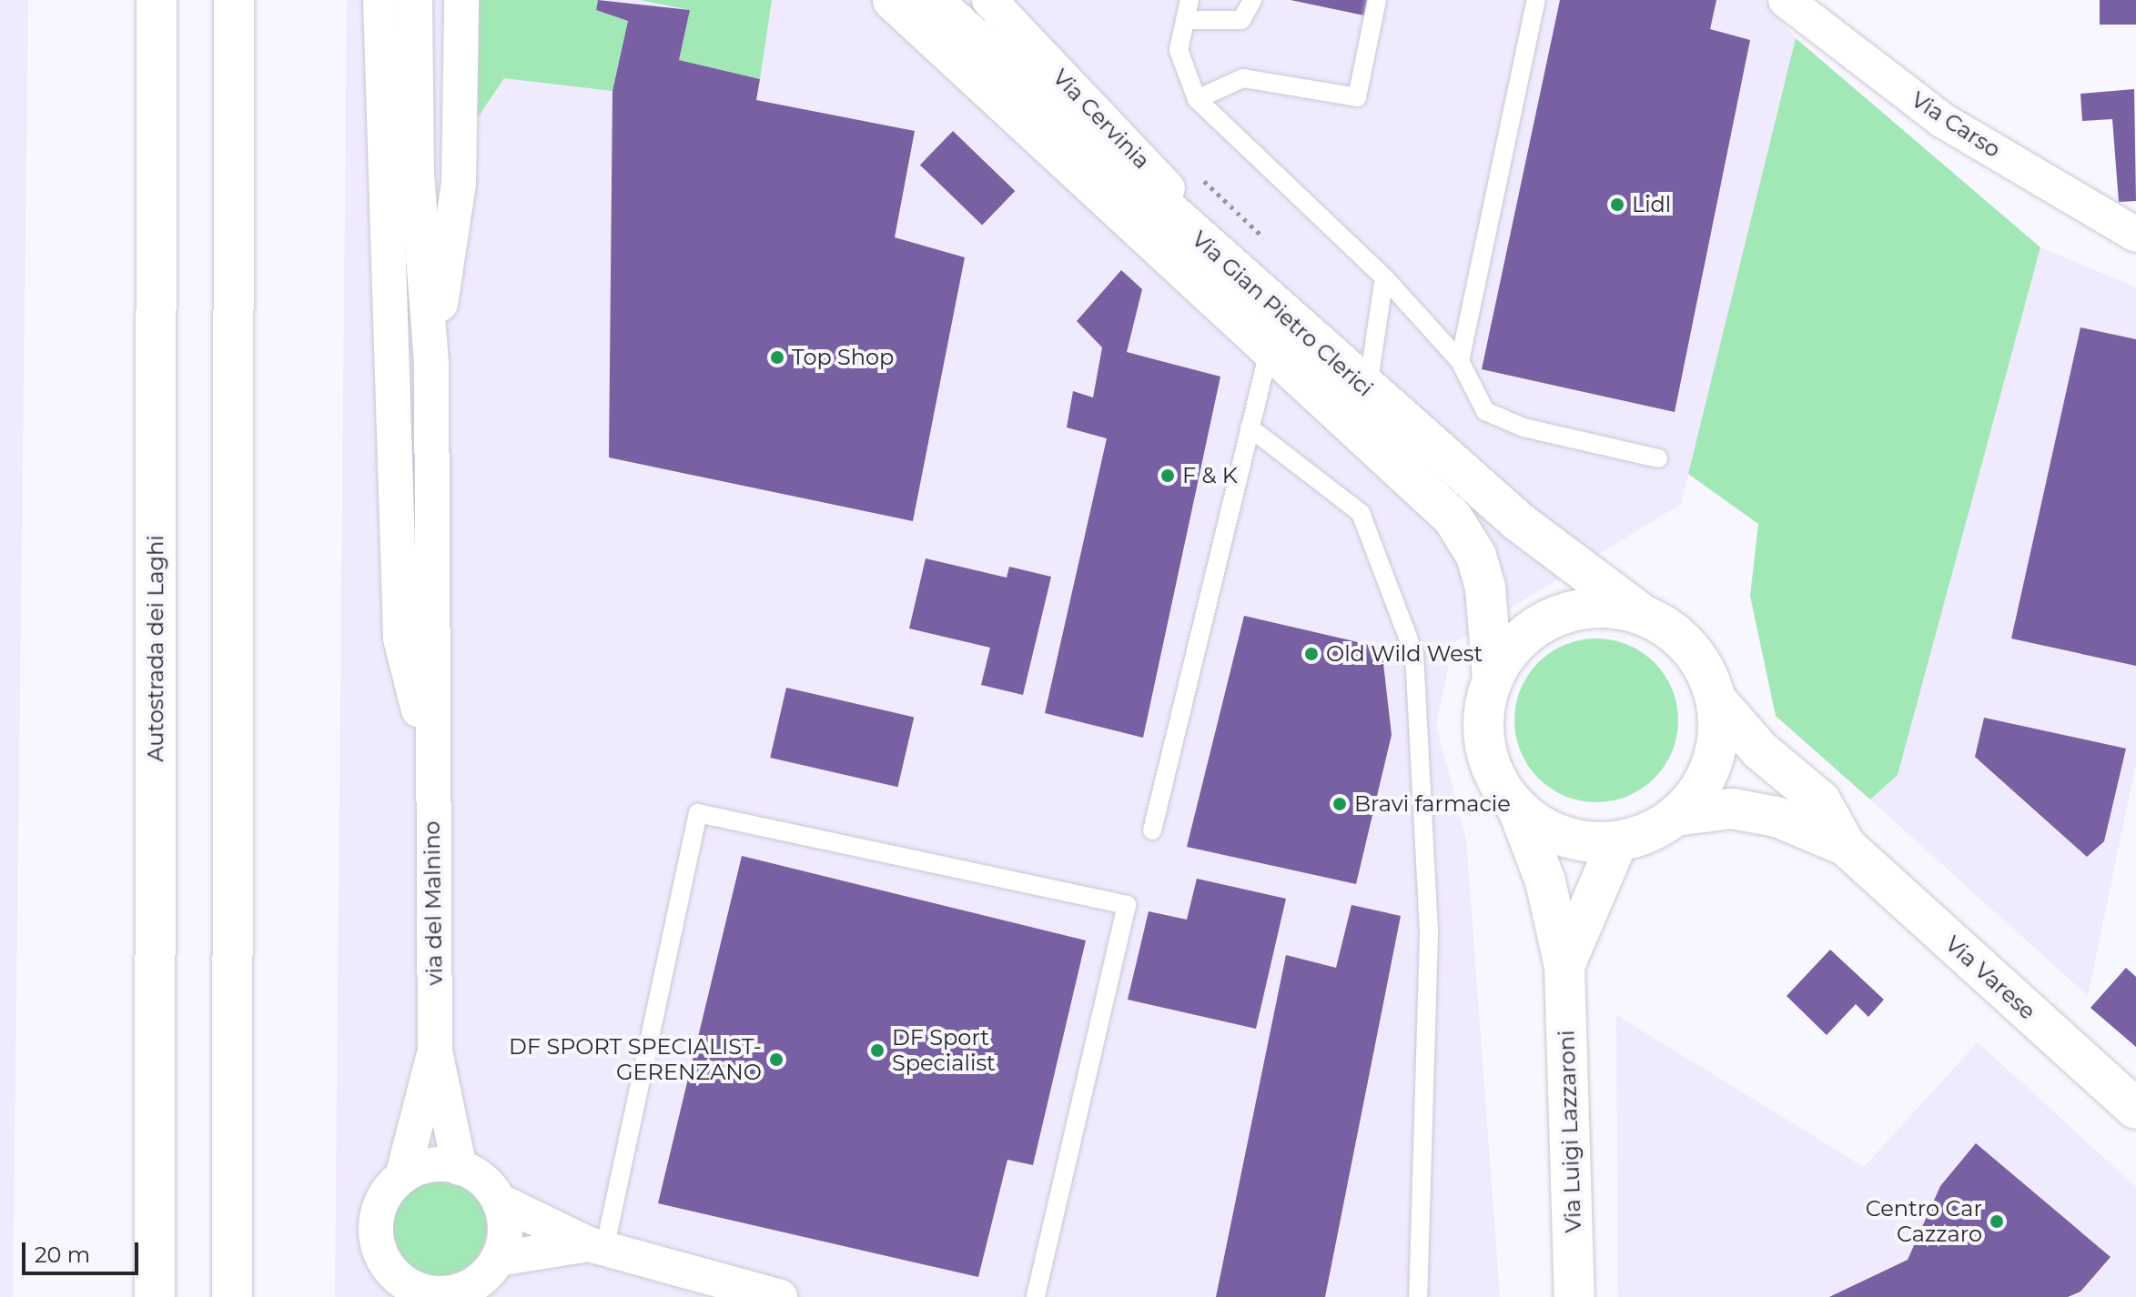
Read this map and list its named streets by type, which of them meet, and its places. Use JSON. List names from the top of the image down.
{
  "streets": {
    "main road": [
      "Via Gian Pietro Clerici",
      "Autostrada dei Laghi",
      "Via Varese",
      "Via Luigi Lazzaroni"
    ],
    "street": ["Via Cervinia", "Via Carso", "via del Malnino"]
  },
  "crossings": [
    ["Via Cervinia", "Via Gian Pietro Clerici"],
    ["Via Gian Pietro Clerici", "Via Varese"],
    ["Via Gian Pietro Clerici", "Via Luigi Lazzaroni"],
    ["Via Varese", "Via Luigi Lazzaroni"]
  ],
  "places": [
    "Lidl",
    "Top Shop",
    "F & K",
    "Old Wild West",
    "Bravi farmacie",
    "DF Sport Specialist",
    "DF SPORT SPECIALIST- GERENZANO",
    "Centro Car Cazzaro"
  ],
  "scale_bar": "20 m"
}
